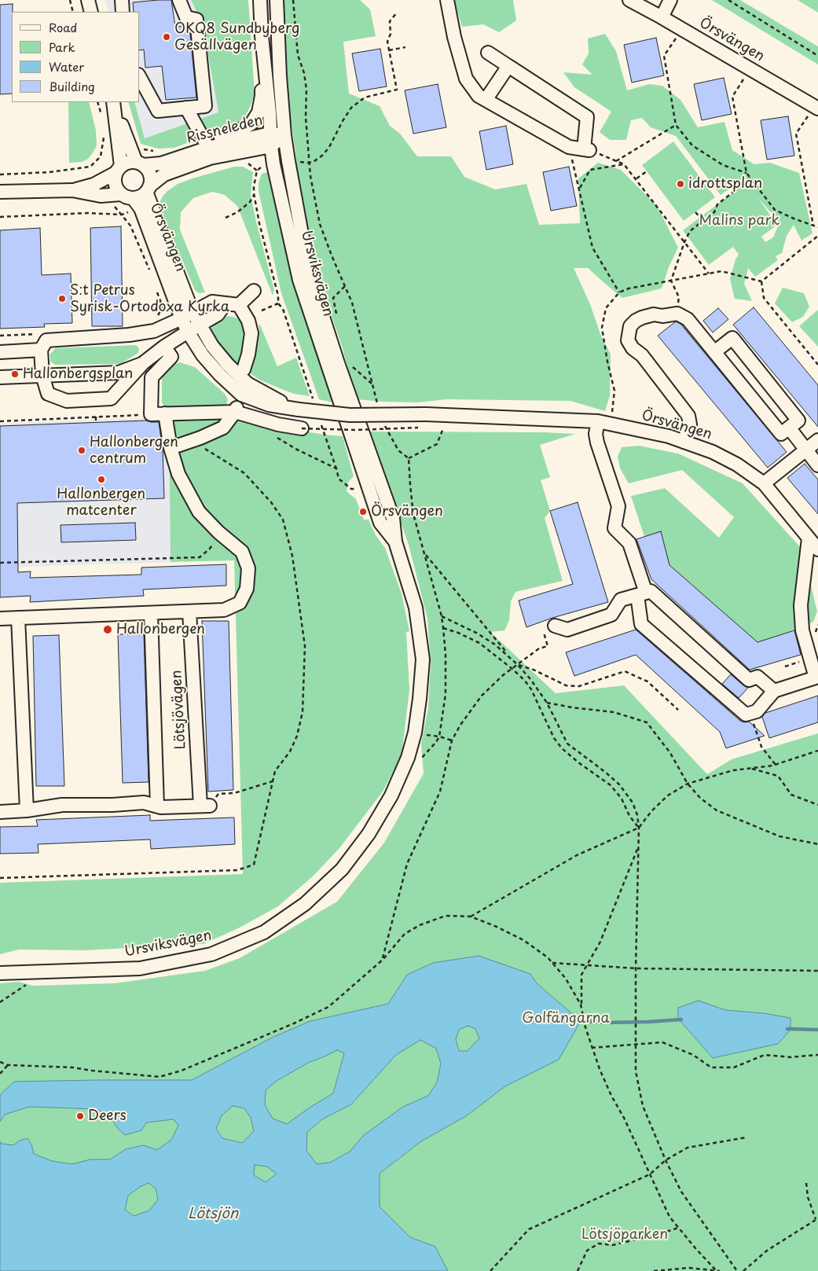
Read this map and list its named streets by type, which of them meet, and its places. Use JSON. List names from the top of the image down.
{
  "streets": {
    "street": [
      "Örsvängen",
      "Rissneleden",
      "Ursviksvägen",
      "Lötsjövägen"
    ]
  },
  "crossings": [
    ["Örsvängen", "Rissneleden"],
    ["Rissneleden", "Ursviksvägen"]
  ],
  "water": ["Lötsjön"],
  "parks": ["Malins park", "Golfängarna", "Lötsjöparken"],
  "places": [
    "OKQ8 Sundbyberg Gesällvägen",
    "idrottsplan",
    "S:t Petrus Syrisk-Ortodoxa Kyrka",
    "Hallonbergsplan",
    "Hallonbergen centrum",
    "Hallonbergen matcenter",
    "Örsvängen",
    "Hallonbergen",
    "Deers"
  ],
  "legend": [
    "Road",
    "Park",
    "Water",
    "Building"
  ]
}
